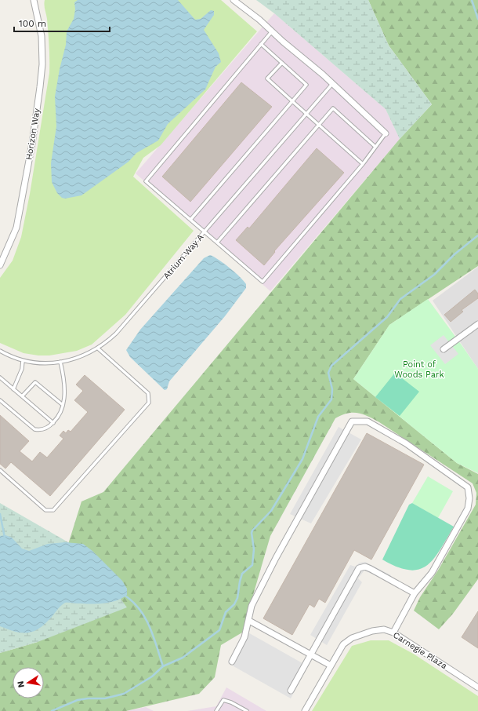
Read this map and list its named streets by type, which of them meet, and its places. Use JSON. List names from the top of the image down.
{
  "streets": {
    "street": ["Horizon Way", "Carnegie Plaza"],
    "lane": ["Atrium Way A"]
  },
  "parks": ["Point of Woods Park"],
  "scale_bar": "100 m",
  "north": "left"
}
